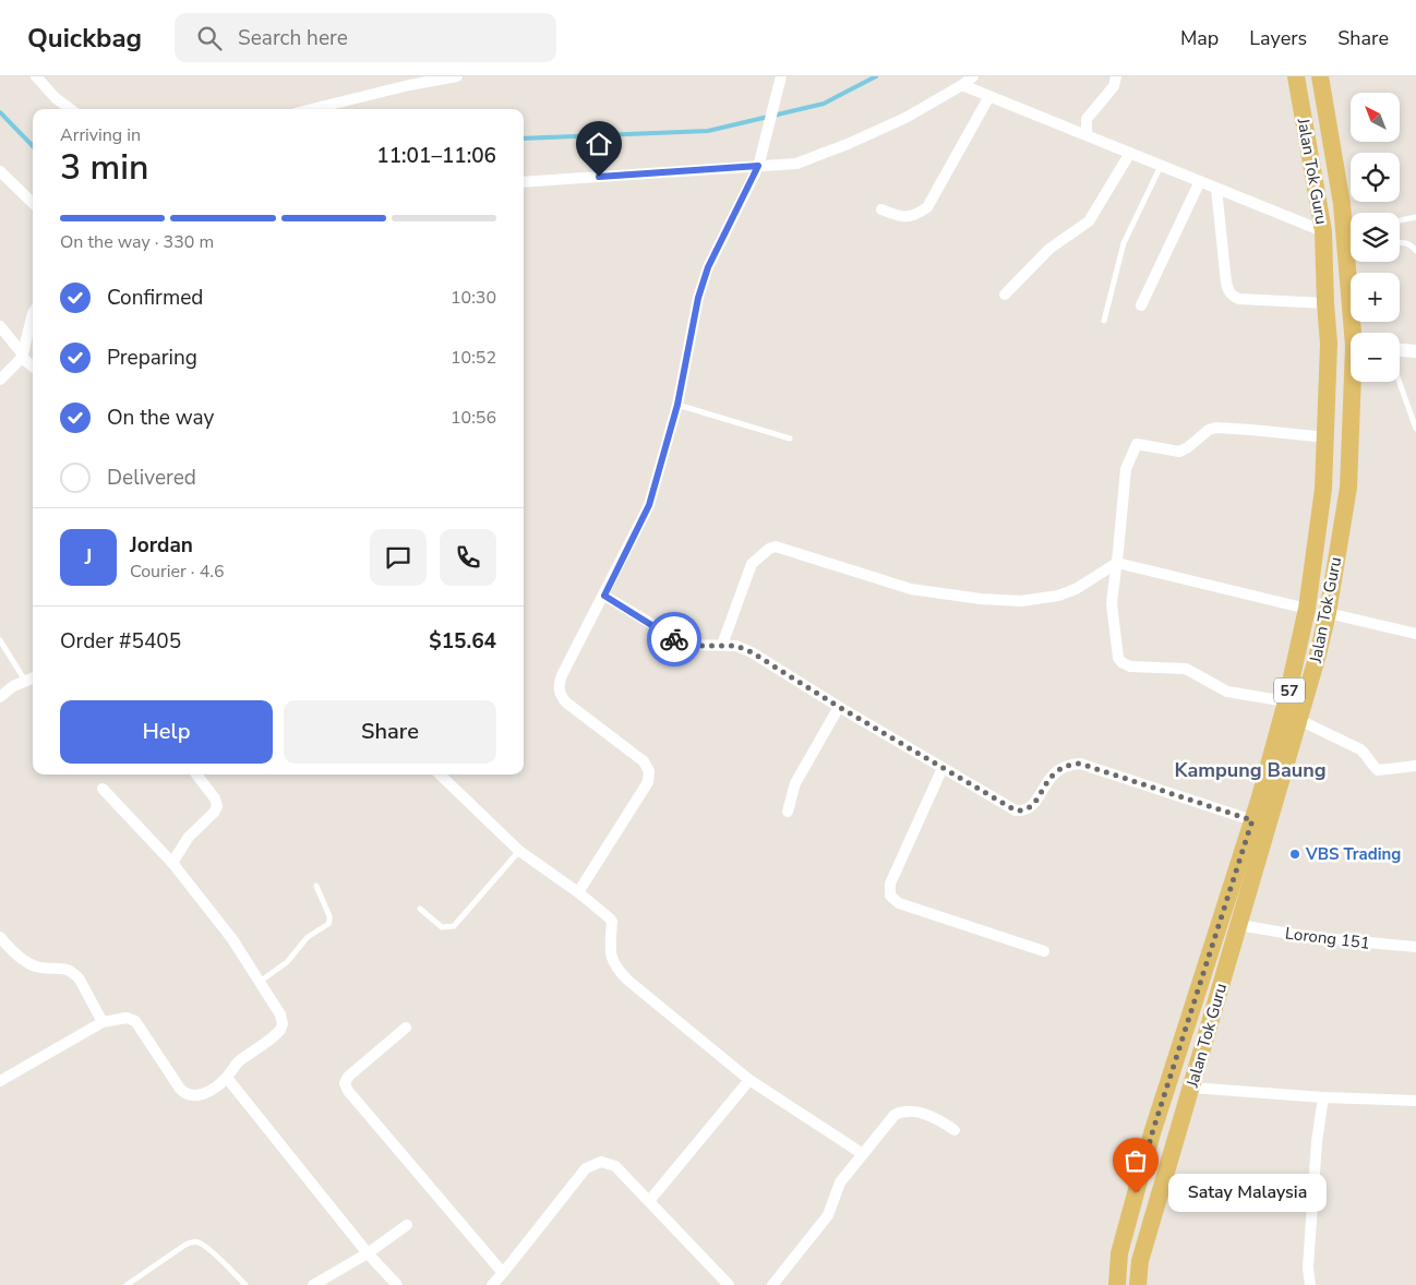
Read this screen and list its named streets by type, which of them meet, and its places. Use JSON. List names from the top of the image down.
{
  "streets": {
    "main road": ["Jalan Tok Guru", "57"],
    "street": ["Lorong 151"]
  },
  "crossings": [
    ["Jalan Tok Guru", "Lorong 151"]
  ],
  "districts": ["Kampung Baung"],
  "places": ["VBS Trading", "Satay Malaysia"],
  "north": "top left",
  "page": {
    "header": "Quickbag",
    "search": "Search here",
    "nav": ["Map", "Layers", "Share"],
    "map_buttons": ["+", "−"],
    "heading": ["3 min", "Arriving in", "11:01–11:06"],
    "panel": [
      "Jordan",
      "Courier · 4.6",
      "Order #5405",
      "$15.64"
    ],
    "bar": "On the way · 330 m",
    "list": [
      ["Confirmed", "10:30"],
      ["Preparing", "10:52"],
      ["On the way", "10:56"],
      "Delivered"
    ],
    "round": "J",
    "buttons": ["Help", "Share"],
    "bubble": "Satay Malaysia"
  }
}
